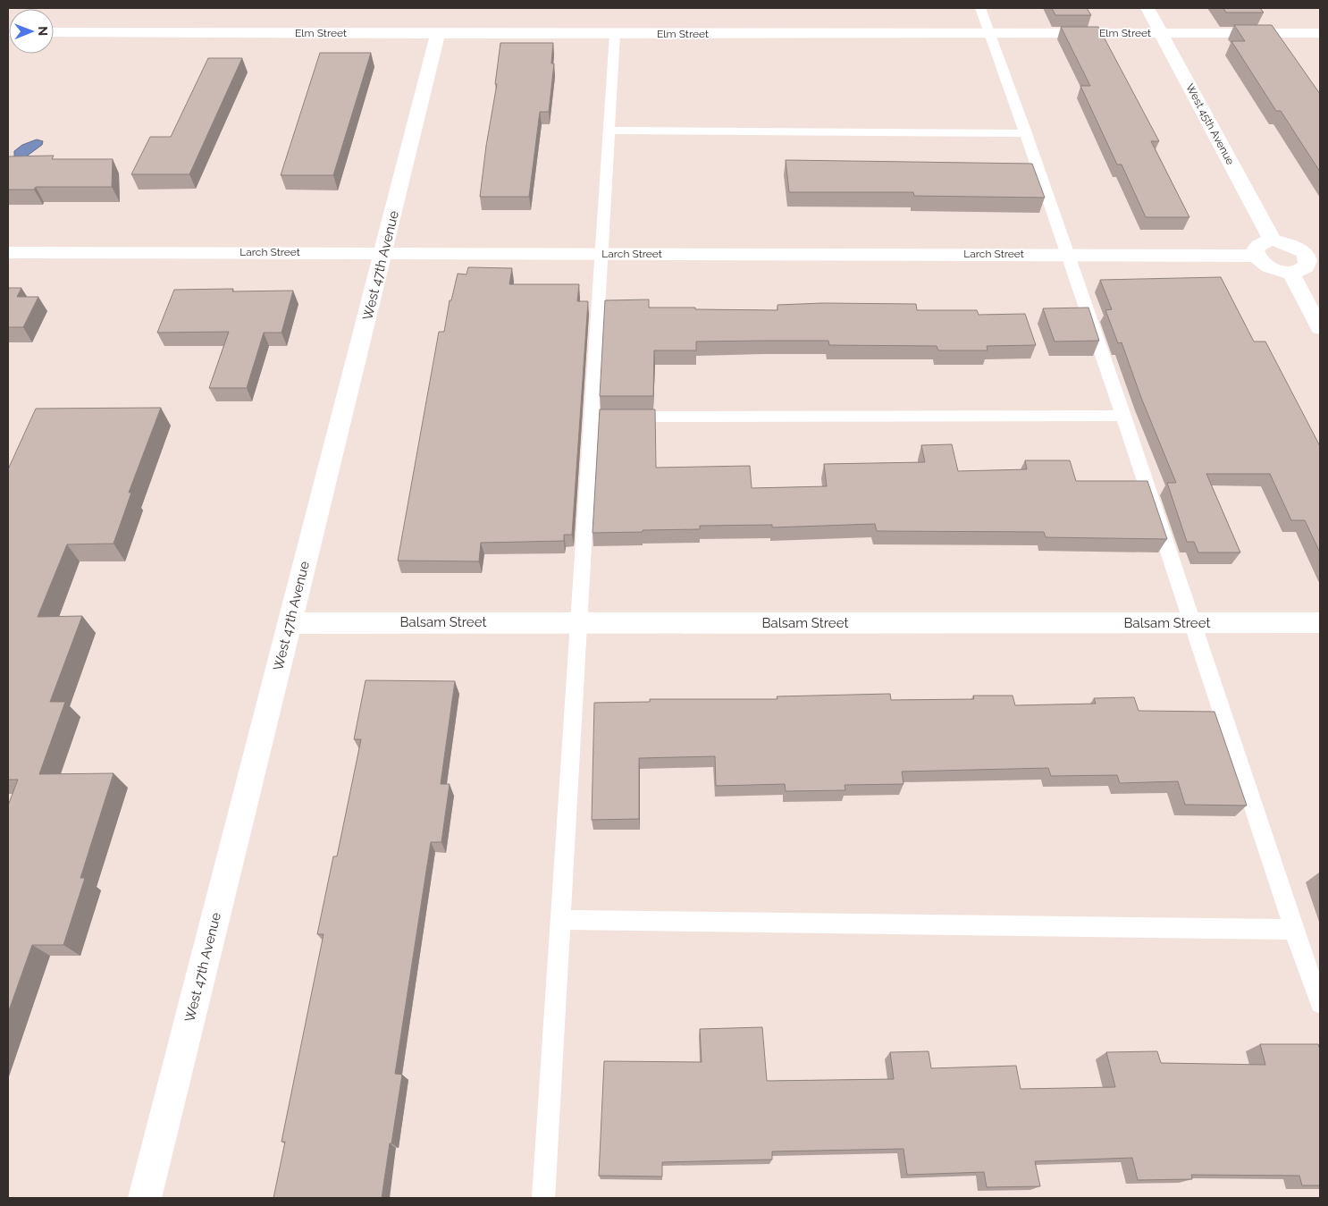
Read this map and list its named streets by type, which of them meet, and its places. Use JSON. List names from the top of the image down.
{
  "streets": {
    "street": [
      "Elm Street",
      "West 45th Avenue",
      "Larch Street",
      "West 47th Avenue",
      "Balsam Street"
    ]
  },
  "crossings": [
    ["Elm Street", "West 45th Avenue"],
    ["Elm Street", "West 47th Avenue"],
    ["Larch Street", "West 47th Avenue"],
    ["West 47th Avenue", "Balsam Street"]
  ],
  "north": "right"
}
